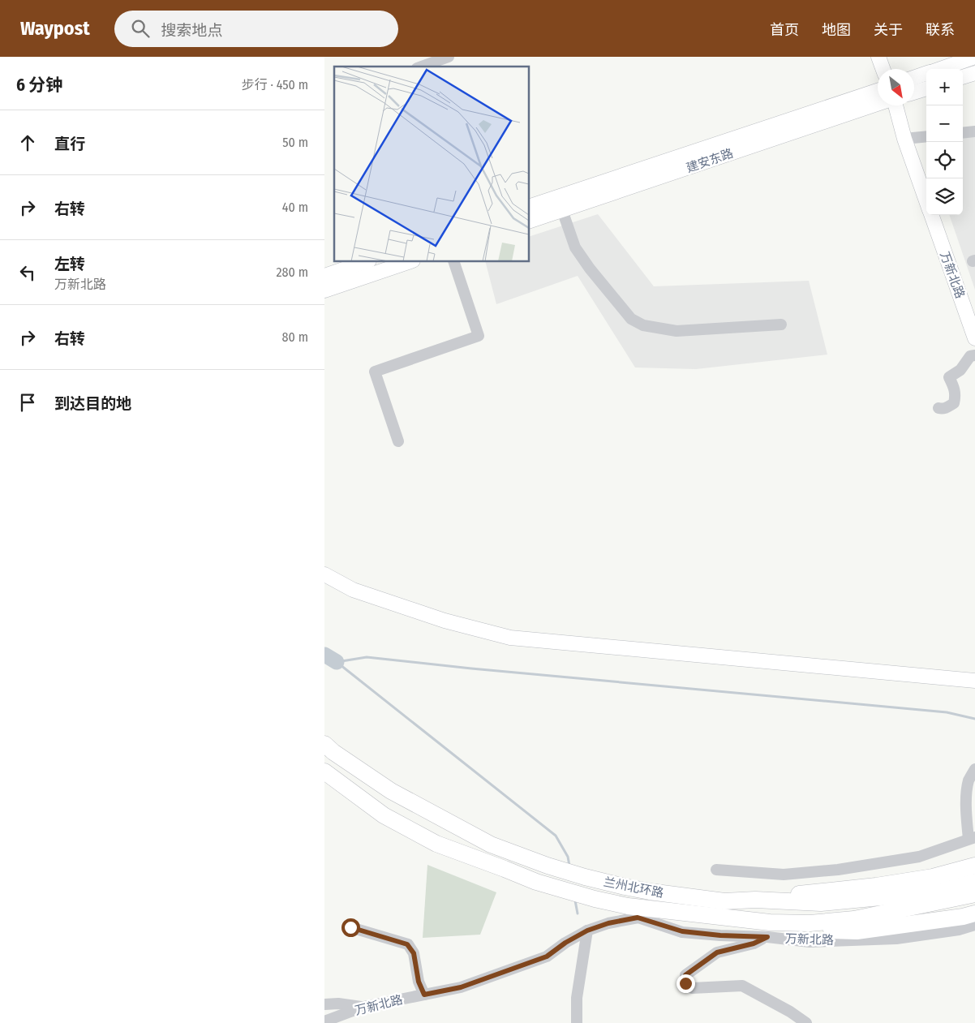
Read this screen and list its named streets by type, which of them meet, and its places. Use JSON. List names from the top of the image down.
{
  "streets": {
    "highway": ["兰州北环路"],
    "main road": ["建安东路", "万新北路"]
  },
  "crossings": [
    ["万新北路", "兰州北环路"]
  ],
  "north": "bottom right",
  "page": {
    "header": "Waypost",
    "search": "搜索地点",
    "nav": [
      "首页",
      "地图",
      "关于",
      "联系"
    ],
    "heading": ["6 分钟", "步行 · 450 m"],
    "map_buttons": ["+", "−"],
    "list": [
      ["直行", "50 m"],
      ["右转", "40 m"],
      ["左转", "万新北路", "280 m"],
      ["右转", "80 m"],
      "到达目的地"
    ]
  }
}
